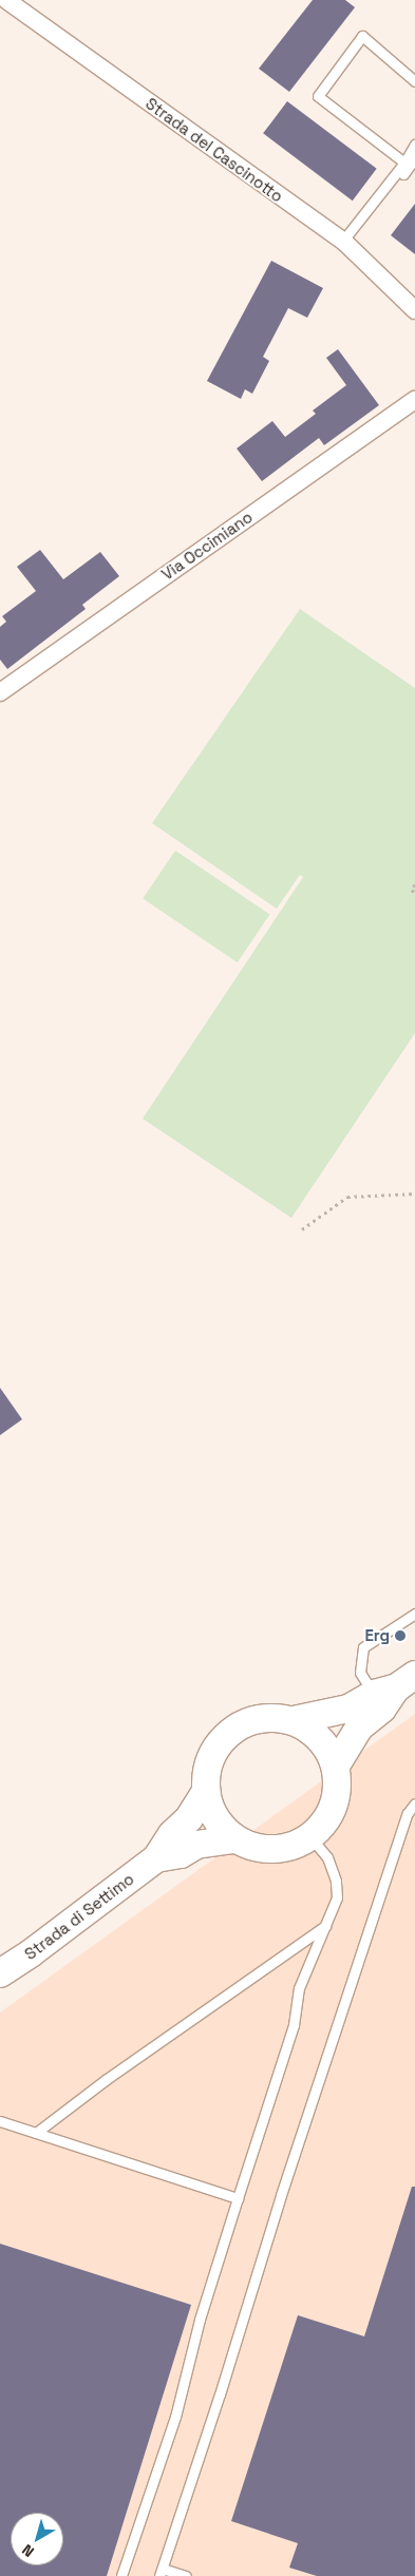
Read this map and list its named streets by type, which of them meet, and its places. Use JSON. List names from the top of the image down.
{
  "streets": {
    "main road": ["Strada di Settimo"],
    "street": ["Strada del Cascinotto", "Via Occimiano"]
  },
  "places": ["Erg"],
  "north": "bottom left"
}
